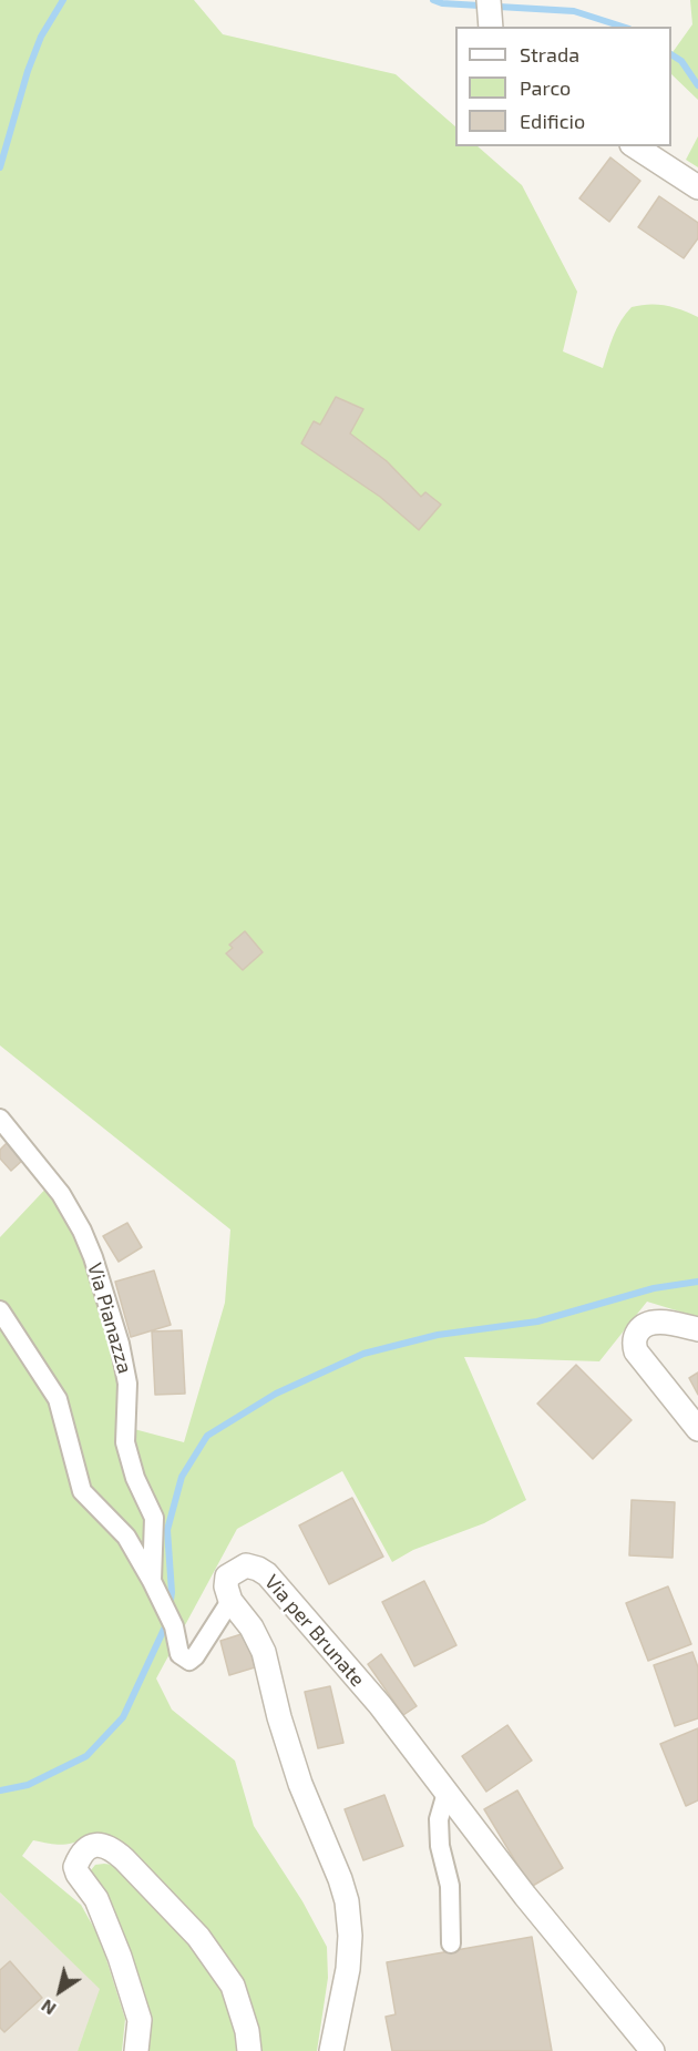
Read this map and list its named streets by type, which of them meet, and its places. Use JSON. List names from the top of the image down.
{
  "streets": {
    "street": ["Via Pianazza", "Via per Brunate"]
  },
  "crossings": [
    ["Via Pianazza", "Via per Brunate"]
  ],
  "legend": ["Strada", "Parco", "Edificio"],
  "north": "bottom left"
}
